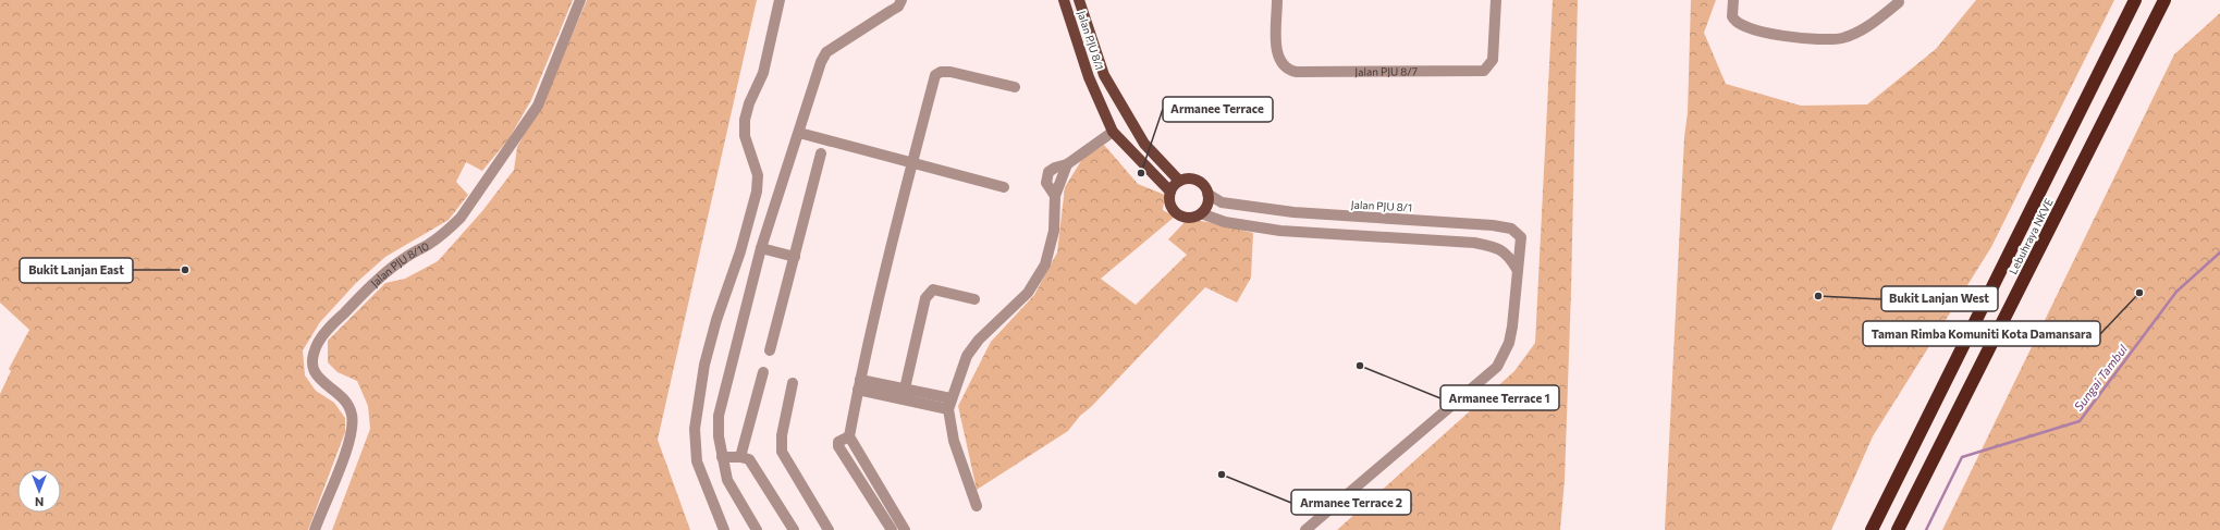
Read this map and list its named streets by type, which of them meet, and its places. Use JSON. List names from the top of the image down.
{
  "streets": {
    "highway": ["Lebuhraya NKVE"],
    "main road": ["Jalan PJU 8/1"],
    "street": ["Jalan PJU 8/7", "Jalan PJU 8/10"]
  },
  "water": ["Sungai Tambul"],
  "places": [
    "Armanee Terrace",
    "Bukit Lanjan East",
    "Taman Rimba Komuniti Kota Damansara",
    "Bukit Lanjan West",
    "Armanee Terrace 1",
    "Armanee Terrace 2"
  ],
  "north": "bottom"
}
